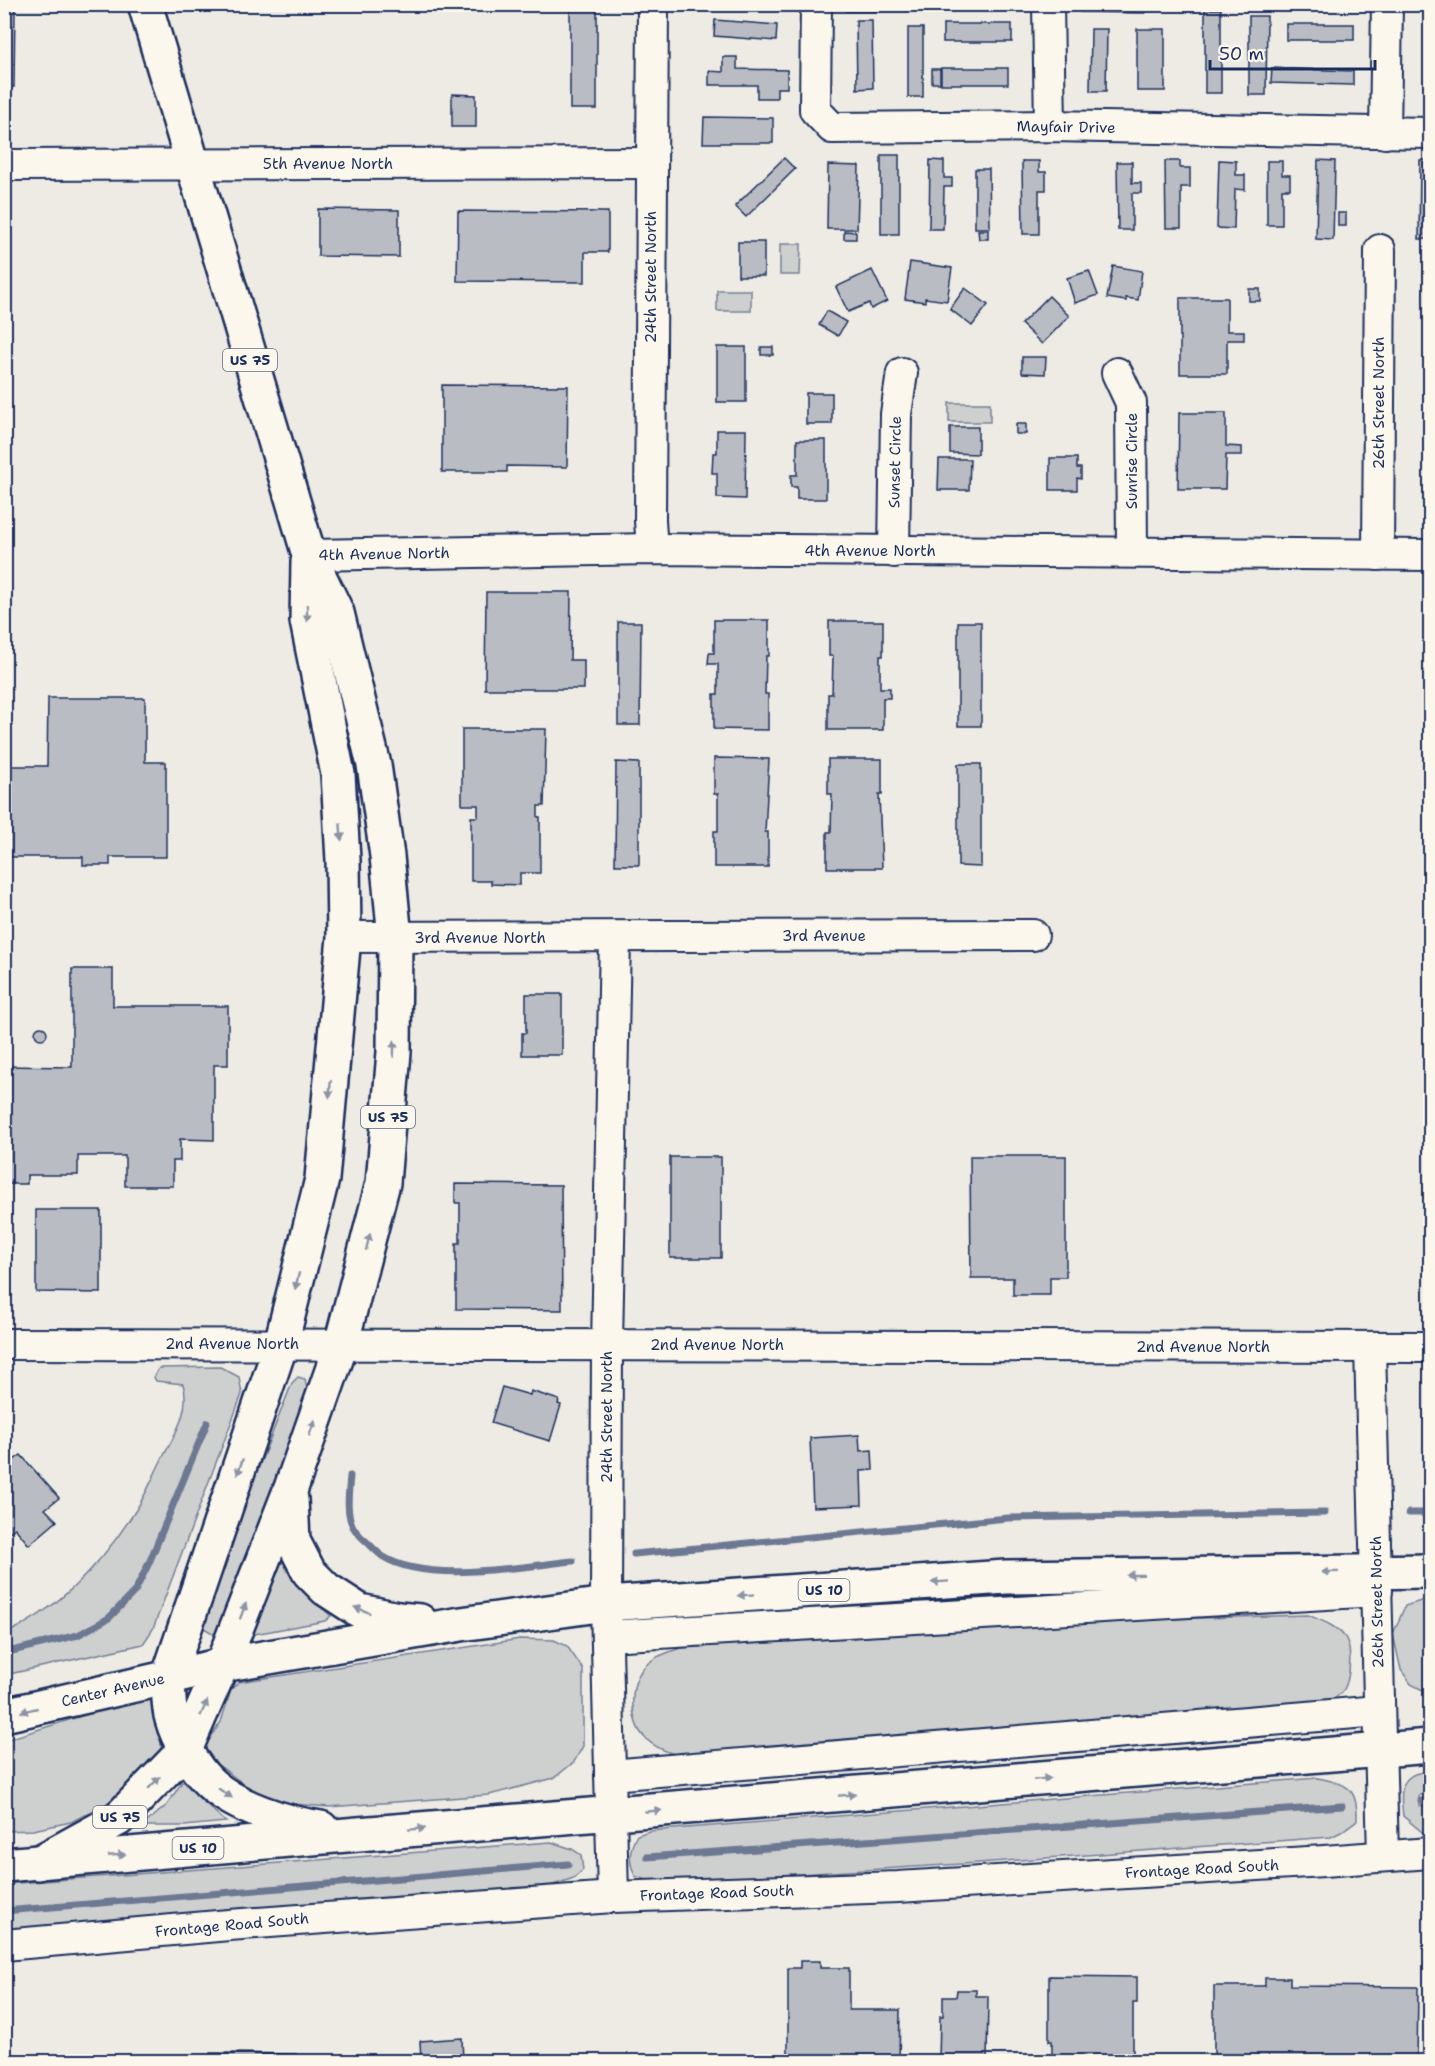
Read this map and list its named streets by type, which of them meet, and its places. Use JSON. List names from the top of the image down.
{
  "streets": {
    "main road": ["US 75", "US 10", "Center Avenue"],
    "street": [
      "Mayfair Drive",
      "5th Avenue North",
      "24th Street North",
      "26th Street North",
      "Sunrise Circle",
      "Sunset Circle",
      "4th Avenue North",
      "3rd Avenue",
      "3rd Avenue North",
      "2nd Avenue North",
      "Frontage Road South"
    ]
  },
  "crossings": [
    ["5th Avenue North", "24th Street North"],
    ["5th Avenue North", "US 75"],
    ["24th Street North", "4th Avenue North"],
    ["24th Street North", "3rd Avenue"],
    ["24th Street North", "3rd Avenue North"],
    ["24th Street North", "2nd Avenue North"],
    ["24th Street North", "US 10"],
    ["24th Street North", "Frontage Road South"],
    ["US 75", "4th Avenue North"],
    ["US 75", "3rd Avenue North"],
    ["US 75", "2nd Avenue North"],
    ["US 75", "US 10"],
    ["US 75", "Center Avenue"],
    ["26th Street North", "4th Avenue North"],
    ["26th Street North", "2nd Avenue North"],
    ["26th Street North", "US 10"],
    ["26th Street North", "Frontage Road South"],
    ["Sunrise Circle", "4th Avenue North"],
    ["Sunset Circle", "4th Avenue North"],
    ["3rd Avenue", "3rd Avenue North"],
    ["US 10", "Center Avenue"]
  ],
  "scale_bar": "50 m"
}
